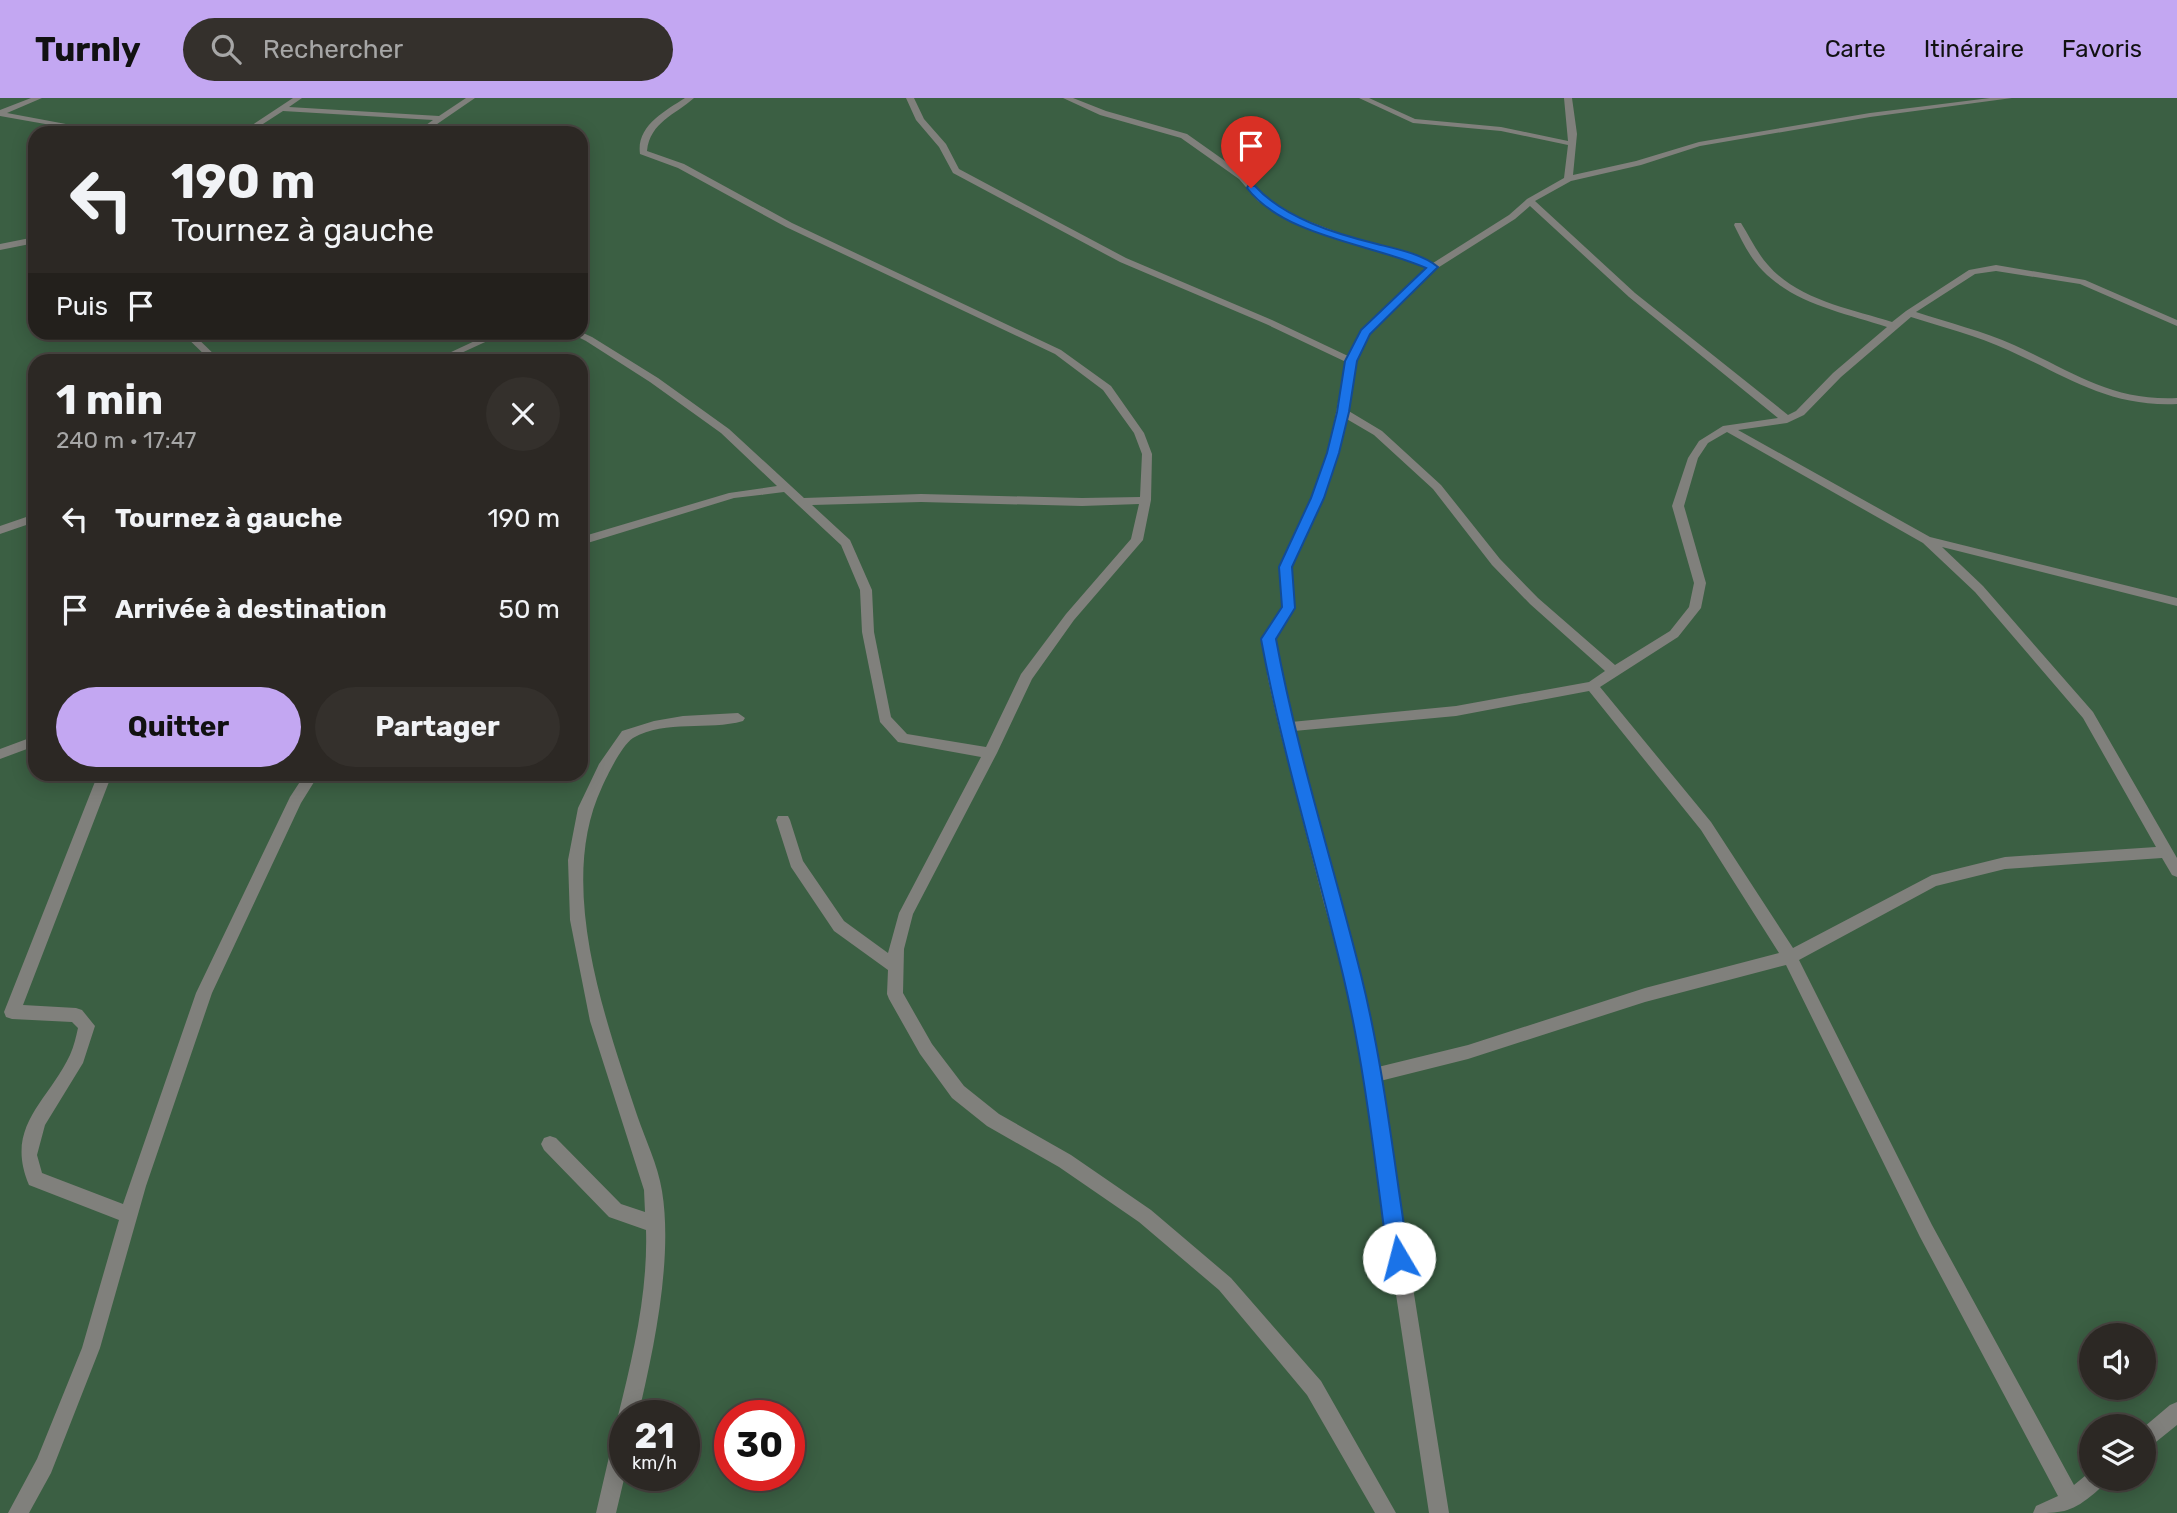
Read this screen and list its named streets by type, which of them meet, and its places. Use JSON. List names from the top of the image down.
{
  "page": {
    "header": "Turnly",
    "search": "Rechercher",
    "nav": ["Carte", "Itinéraire", "Favoris"],
    "turn": ["190 m", "Tournez à gauche"],
    "then": "Puis",
    "heading": ["1 min", "240 m · 17:47"],
    "list": [
      {
        "name": "Tournez à gauche",
        "value": "190 m"
      },
      {
        "name": "Arrivée à destination",
        "value": "50 m"
      }
    ],
    "buttons": ["Quitter", "Partager"],
    "speed": "21 km/h",
    "limit": "30"
  }
}
